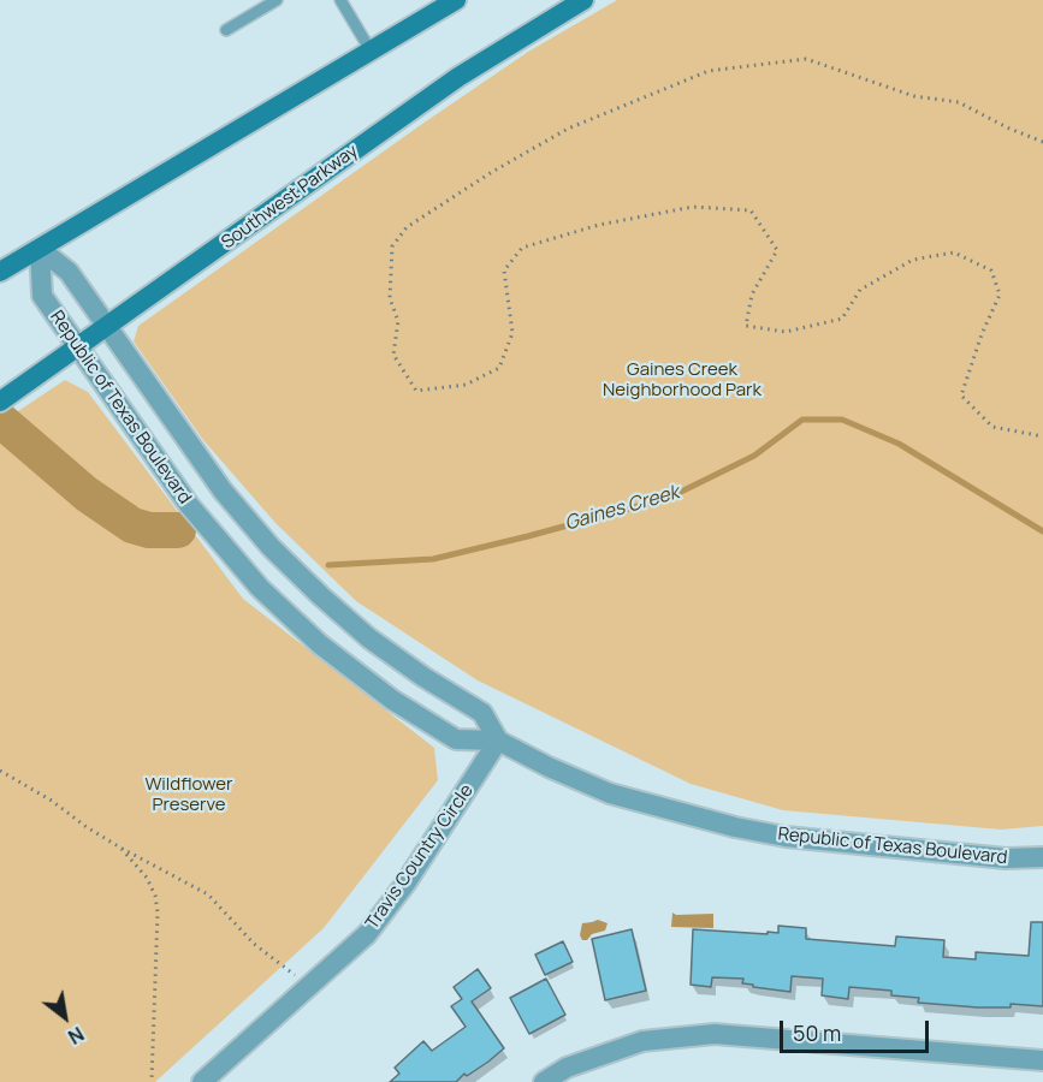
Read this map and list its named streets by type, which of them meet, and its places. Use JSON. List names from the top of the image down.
{
  "streets": {
    "main road": ["Southwest Parkway"],
    "street": ["Republic of Texas Boulevard", "Travis Country Circle"]
  },
  "crossings": [
    ["Southwest Parkway", "Republic of Texas Boulevard"],
    ["Republic of Texas Boulevard", "Travis Country Circle"]
  ],
  "water": ["Gaines Creek"],
  "parks": ["Gaines Creek Neighborhood Park", "Wildflower Preserve"],
  "scale_bar": "50 m",
  "north": "bottom right"
}
